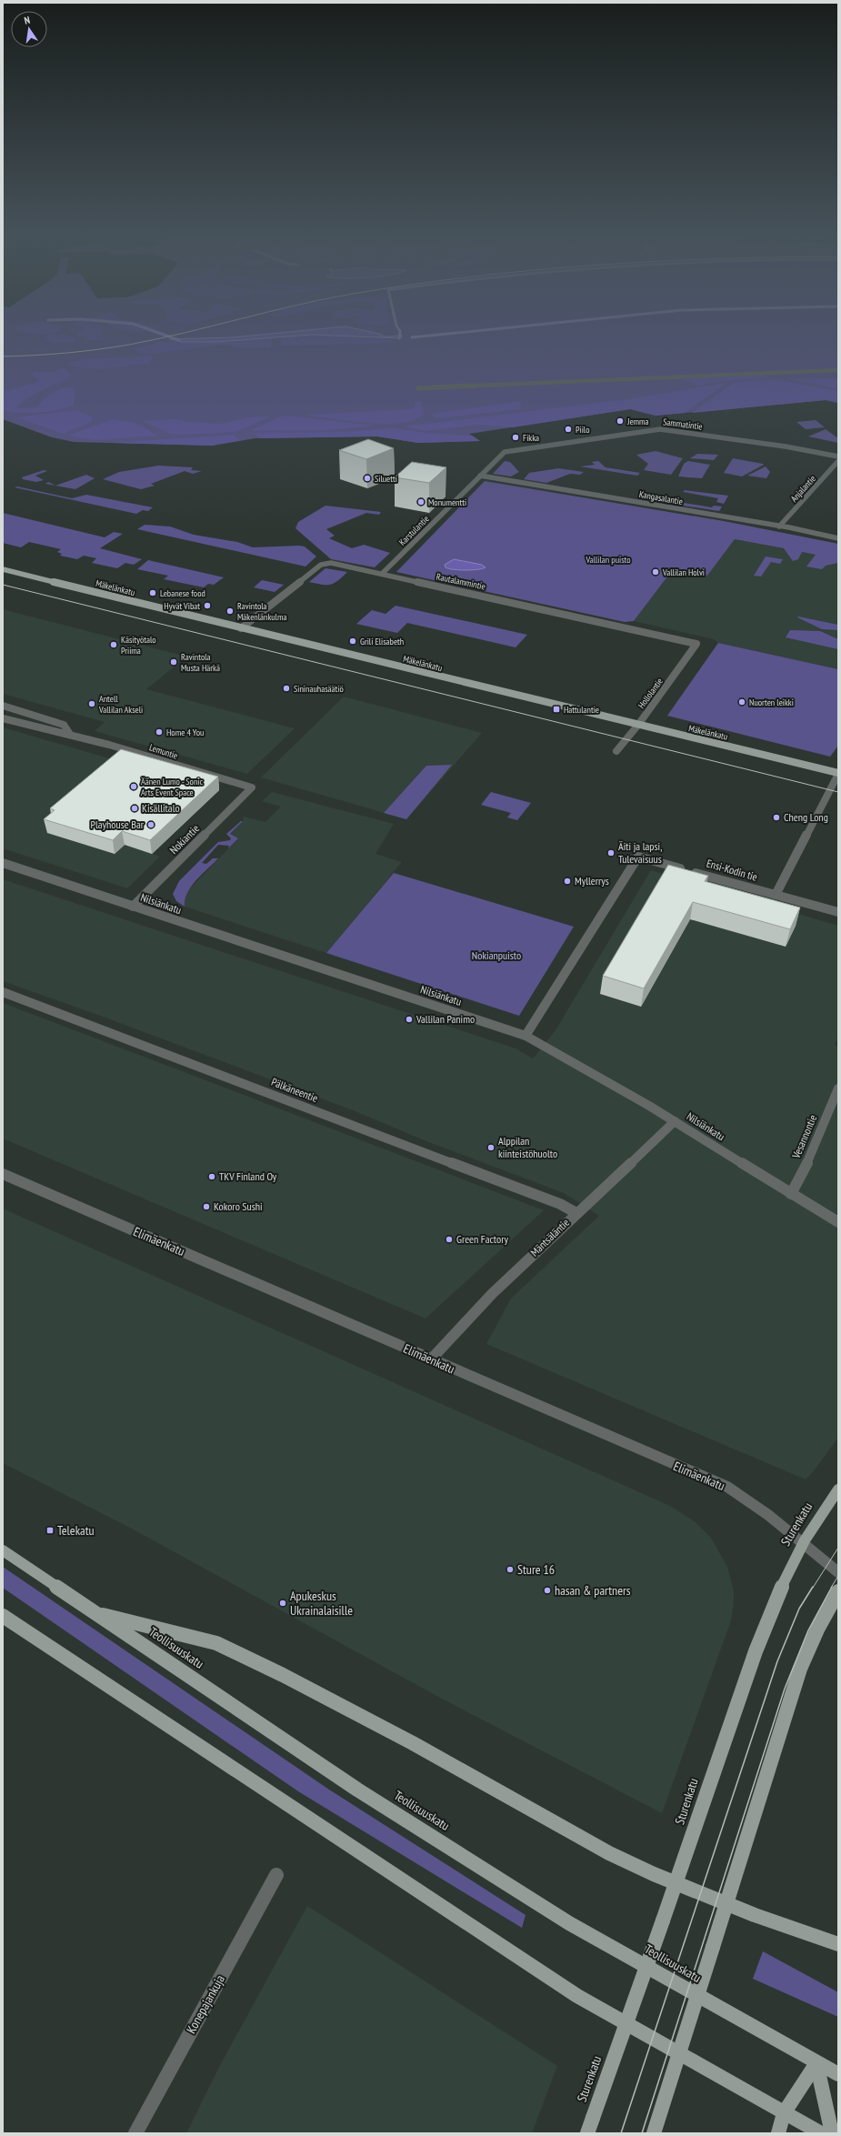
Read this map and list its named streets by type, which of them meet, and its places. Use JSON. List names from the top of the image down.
{
  "streets": {
    "main road": ["Mäkelänkatu", "Sturenkatu", "Teollisuuskatu"],
    "street": [
      "Sammatintie",
      "Anjalantie",
      "Kangasalantie",
      "Karstulantie",
      "Rautalammintie",
      "Hollolantie",
      "Lemuntie",
      "Nokiantie",
      "Ensi-Kodin tie",
      "Nilsiänkatu",
      "Pälkäneentie",
      "Vesannontie",
      "Mäntsäläntie",
      "Elimäenkatu",
      "Konepajankuja"
    ]
  },
  "crossings": [
    ["Sammatintie", "Karstulantie"],
    ["Anjalantie", "Kangasalantie"],
    ["Kangasalantie", "Karstulantie"],
    ["Karstulantie", "Rautalammintie"],
    ["Rautalammintie", "Mäkelänkatu"],
    ["Rautalammintie", "Hollolantie"],
    ["Mäkelänkatu", "Hollolantie"],
    ["Lemuntie", "Nokiantie"],
    ["Nokiantie", "Nilsiänkatu"],
    ["Ensi-Kodin tie", "Nilsiänkatu"],
    ["Nilsiänkatu", "Vesannontie"],
    ["Nilsiänkatu", "Mäntsäläntie"],
    ["Pälkäneentie", "Mäntsäläntie"],
    ["Mäntsäläntie", "Elimäenkatu"],
    ["Elimäenkatu", "Sturenkatu"]
  ],
  "parks": ["Vallilan puisto", "Nokianpuisto"],
  "places": {
    "other": [
      "Jemma",
      "Piilo",
      "Fikka",
      "Siluetti",
      "Monumentti",
      "Vallilan Holvi",
      "Lebanese food",
      "Hyvät Vibat",
      "Ravintola Mäkenlänkulma",
      "Grili Elisabeth",
      "Käsityötalo Priima",
      "Ravintola Musta Härkä",
      "Sininauhasäätiö",
      "Nuorten leikki",
      "Antell Vallilan Akseli",
      "Home 4 You",
      "Äänen Lumo - Sonic Arts Event Space",
      "Kisällitalo",
      "Cheng Long",
      "Playhouse Bar",
      "Äiti ja lapsi, Tulevaisuus",
      "Myllerrys",
      "Vallilan Panimo",
      "Alppilan kiinteistöhuolto",
      "TKV Finland Oy",
      "Kokoro Sushi",
      "Green Factory",
      "Sture 16",
      "hasan & partners",
      "Apukeskus Ukrainalaisille"
    ],
    "transit": ["Hattulantie", "Telekatu"]
  },
  "north": "top"
}
